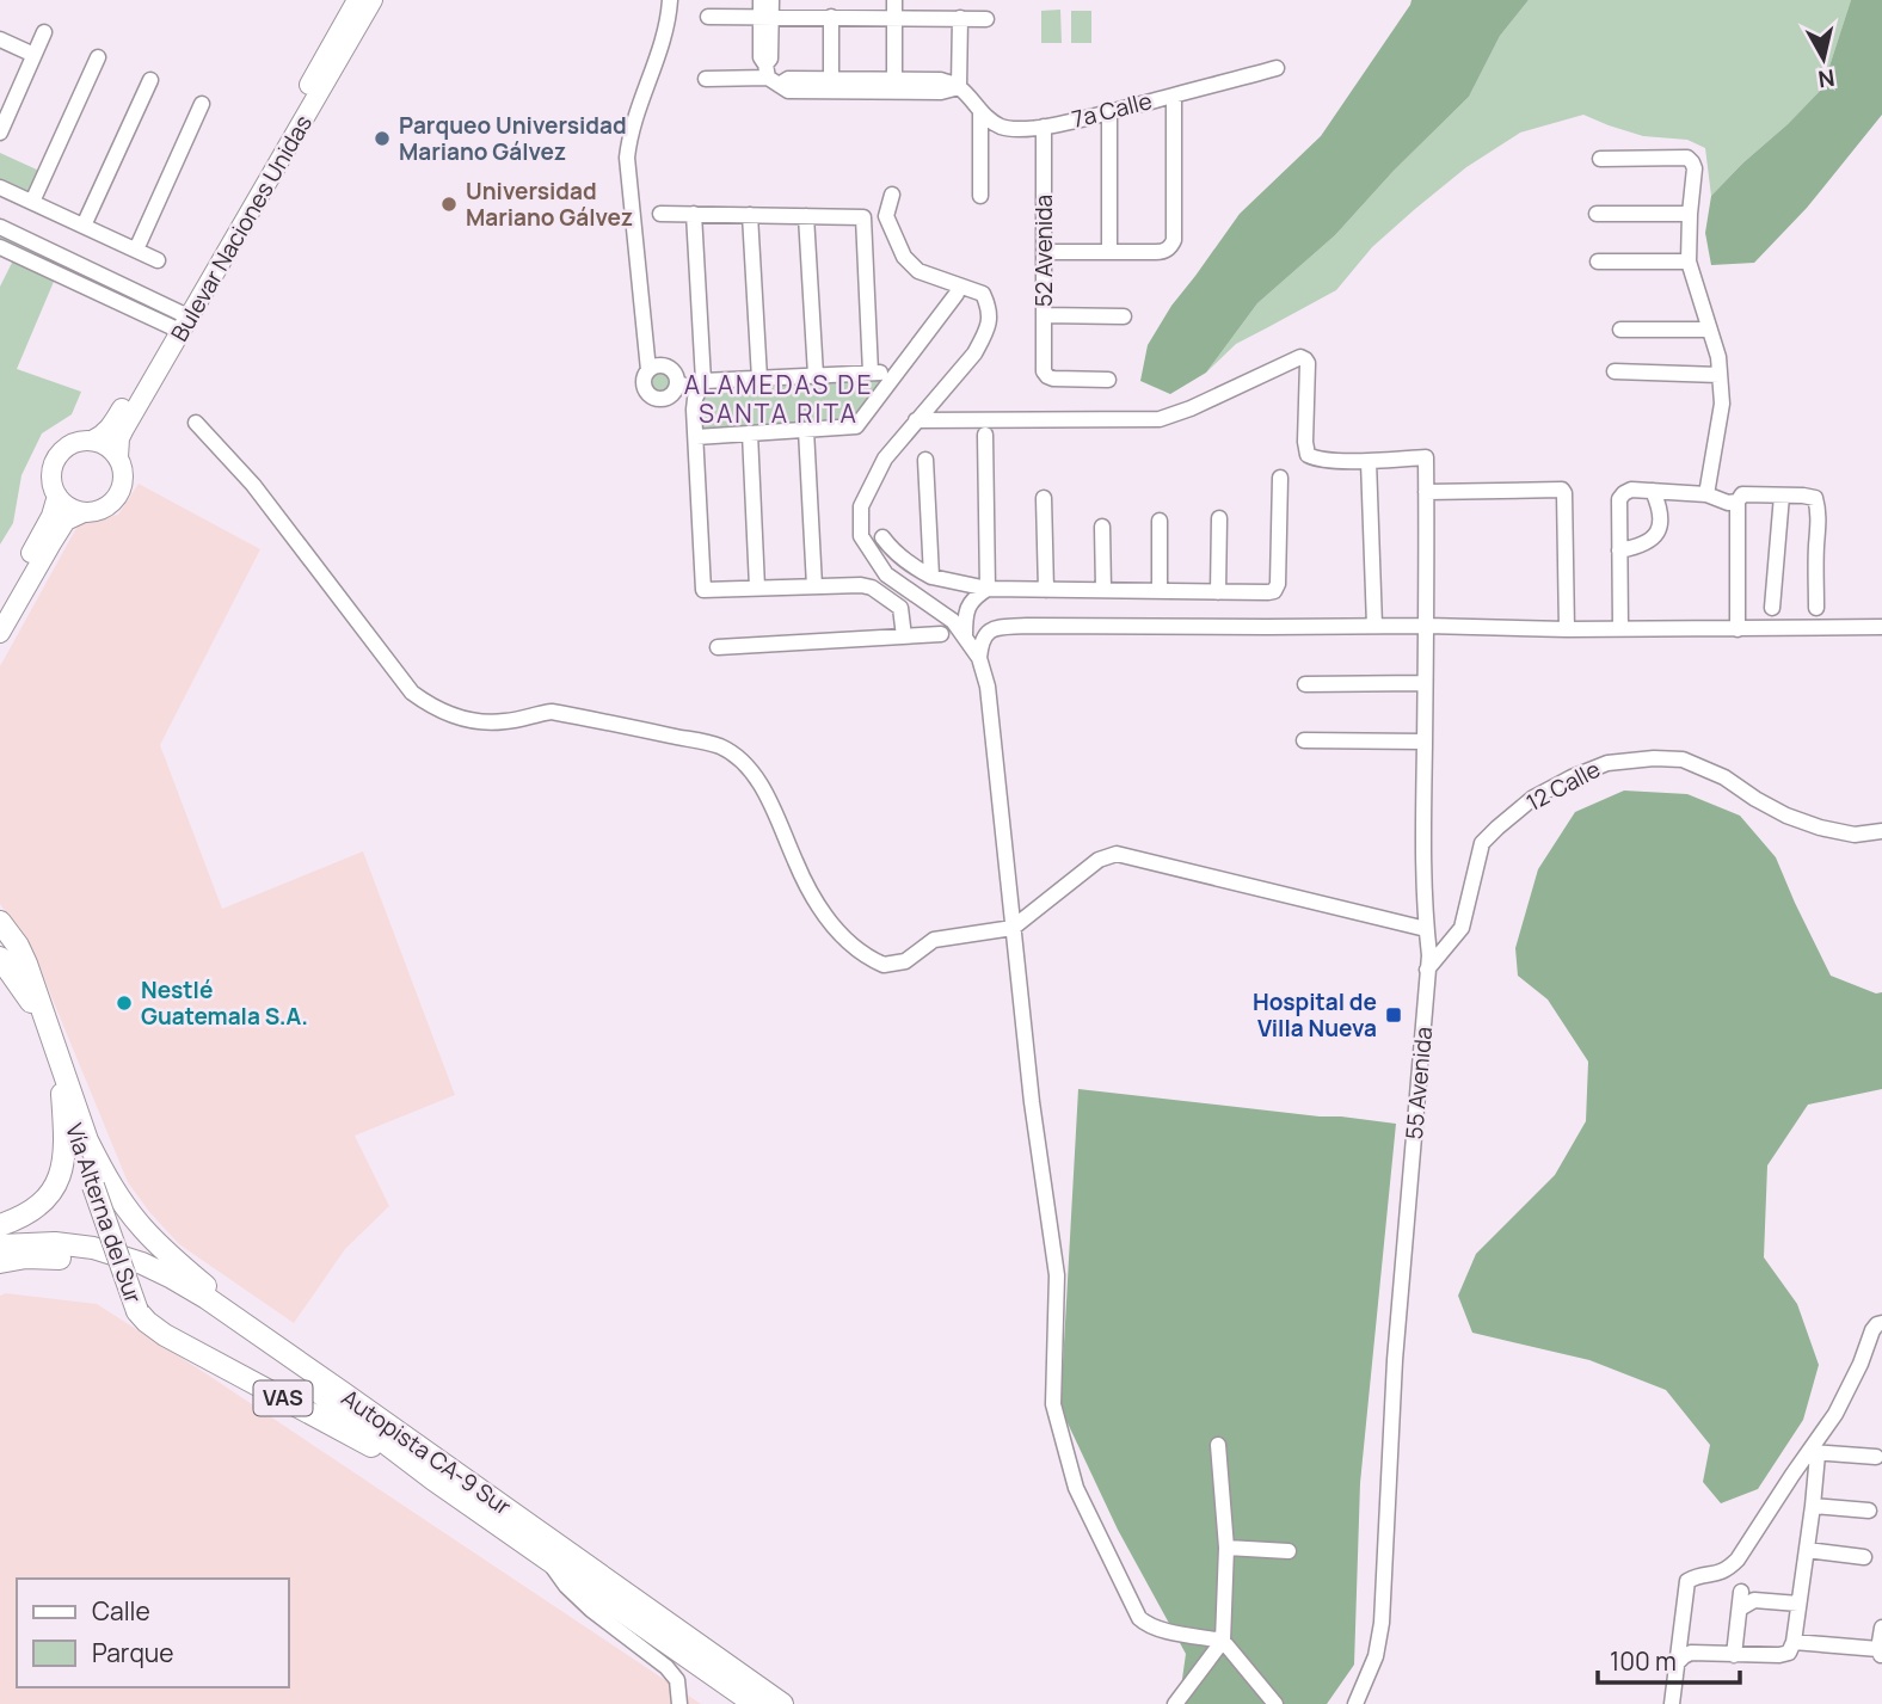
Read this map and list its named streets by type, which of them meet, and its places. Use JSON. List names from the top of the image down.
{
  "streets": {
    "highway": ["Vía Alterna del Sur", "VAS", "Autopista CA-9 Sur"],
    "main road": ["Bulevar Naciones Unidas"],
    "street": [
      "7a Calle",
      "52 Avenida",
      "12 Calle",
      "55 Avenida"
    ]
  },
  "crossings": [
    ["7a Calle", "52 Avenida"],
    ["12 Calle", "55 Avenida"],
    ["Vía Alterna del Sur", "Autopista CA-9 Sur"]
  ],
  "districts": ["ALAMEDAS DE SANTA RITA"],
  "places": {
    "other": ["Parqueo Universidad Mariano Gálvez", "Universidad Mariano Gálvez", "Nestlé Guatemala S.A."],
    "transit": ["Hospital de Villa Nueva"]
  },
  "legend": ["Calle", "Parque"],
  "scale_bar": "100 m",
  "north": "bottom"
}
